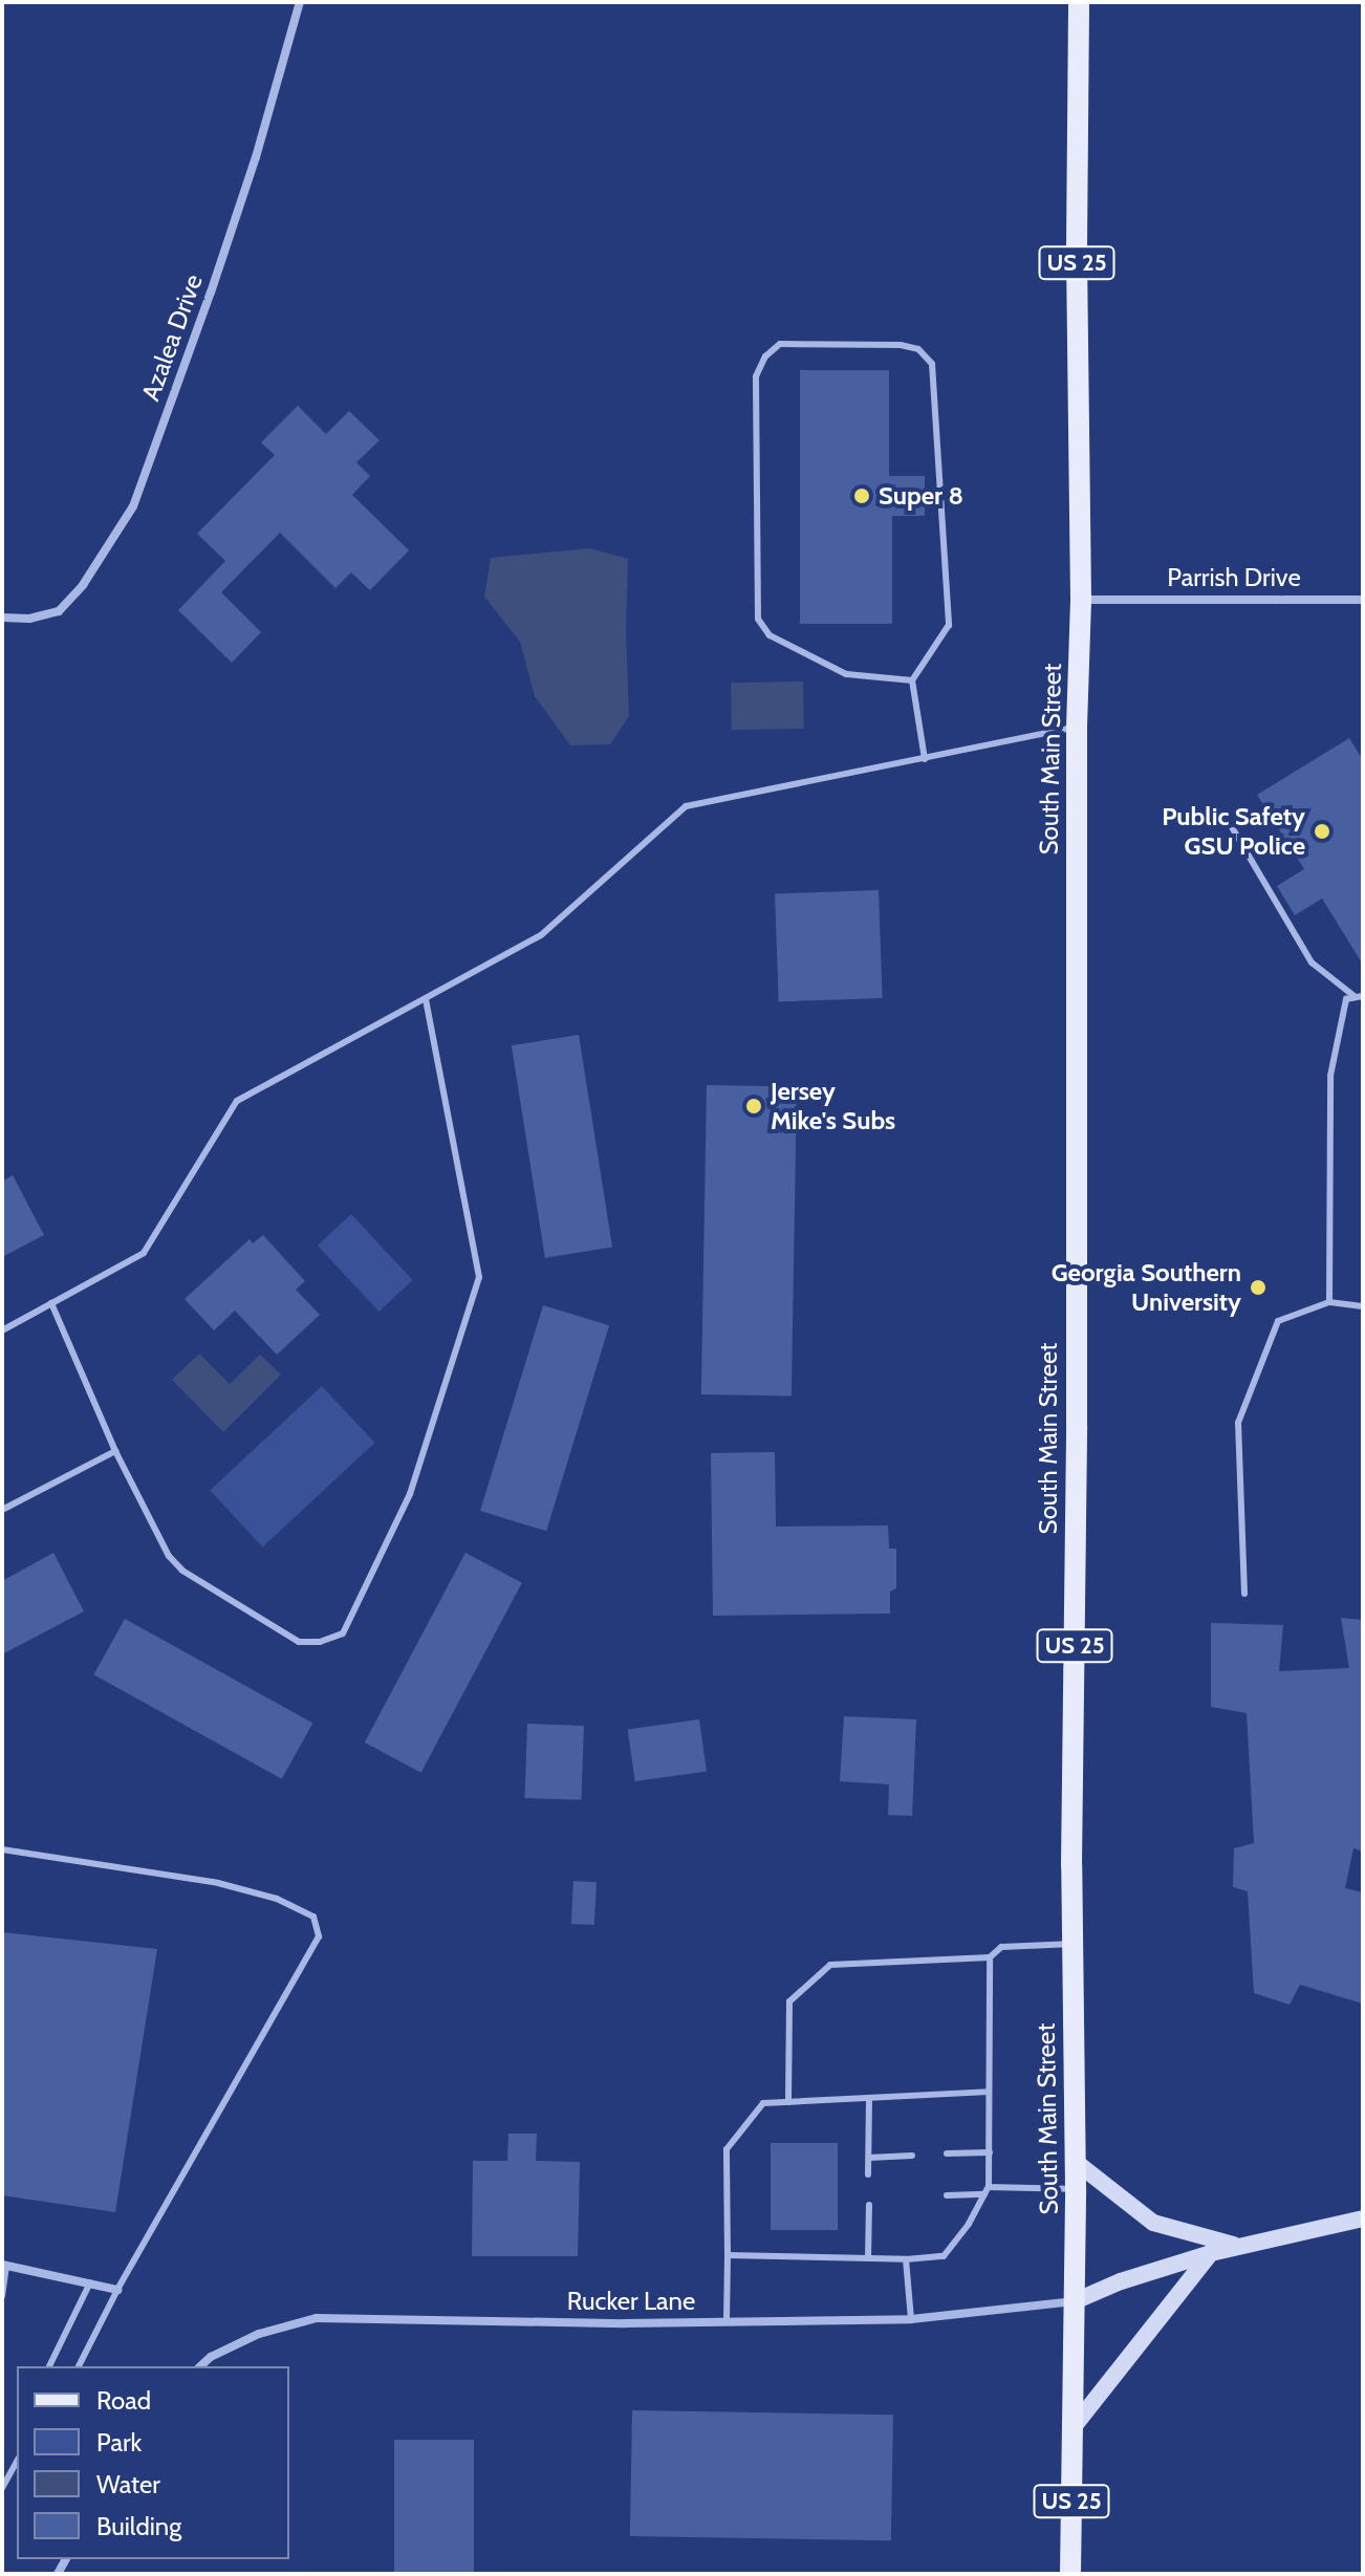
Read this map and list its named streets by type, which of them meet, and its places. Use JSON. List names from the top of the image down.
{
  "streets": {
    "main road": ["US 25", "South Main Street"],
    "street": ["Azalea Drive", "Parrish Drive", "Rucker Lane"]
  },
  "crossings": [
    ["Parrish Drive", "South Main Street"],
    ["South Main Street", "Rucker Lane"]
  ],
  "places": [
    "Super 8",
    "Public Safety GSU Police",
    "Jersey Mike's Subs",
    "Georgia Southern University"
  ],
  "legend": [
    "Road",
    "Park",
    "Water",
    "Building"
  ]
}
